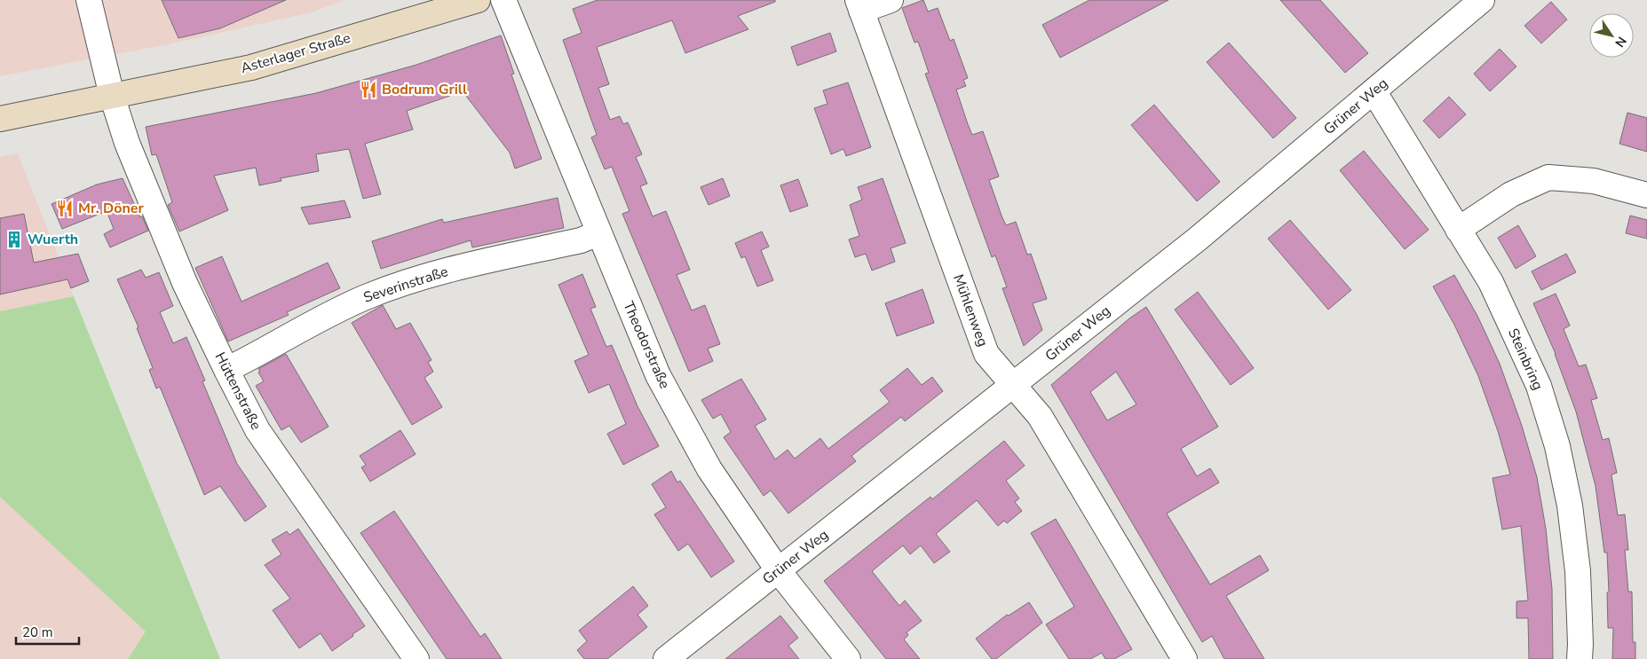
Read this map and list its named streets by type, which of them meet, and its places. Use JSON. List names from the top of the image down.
{
  "streets": {
    "main road": ["Asterlager Straße"],
    "street": [
      "Grüner Weg",
      "Severinstraße",
      "Mühlenweg",
      "Theodorstraße",
      "Steinbring",
      "Hüttenstraße"
    ]
  },
  "crossings": [
    ["Asterlager Straße", "Hüttenstraße"],
    ["Grüner Weg", "Mühlenweg"],
    ["Grüner Weg", "Theodorstraße"],
    ["Grüner Weg", "Steinbring"],
    ["Severinstraße", "Theodorstraße"],
    ["Severinstraße", "Hüttenstraße"]
  ],
  "places": {
    "restaurant": ["Bodrum Grill", "Mr. Döner"],
    "building": ["Wuerth"]
  },
  "scale_bar": "20 m",
  "north": "bottom right"
}
